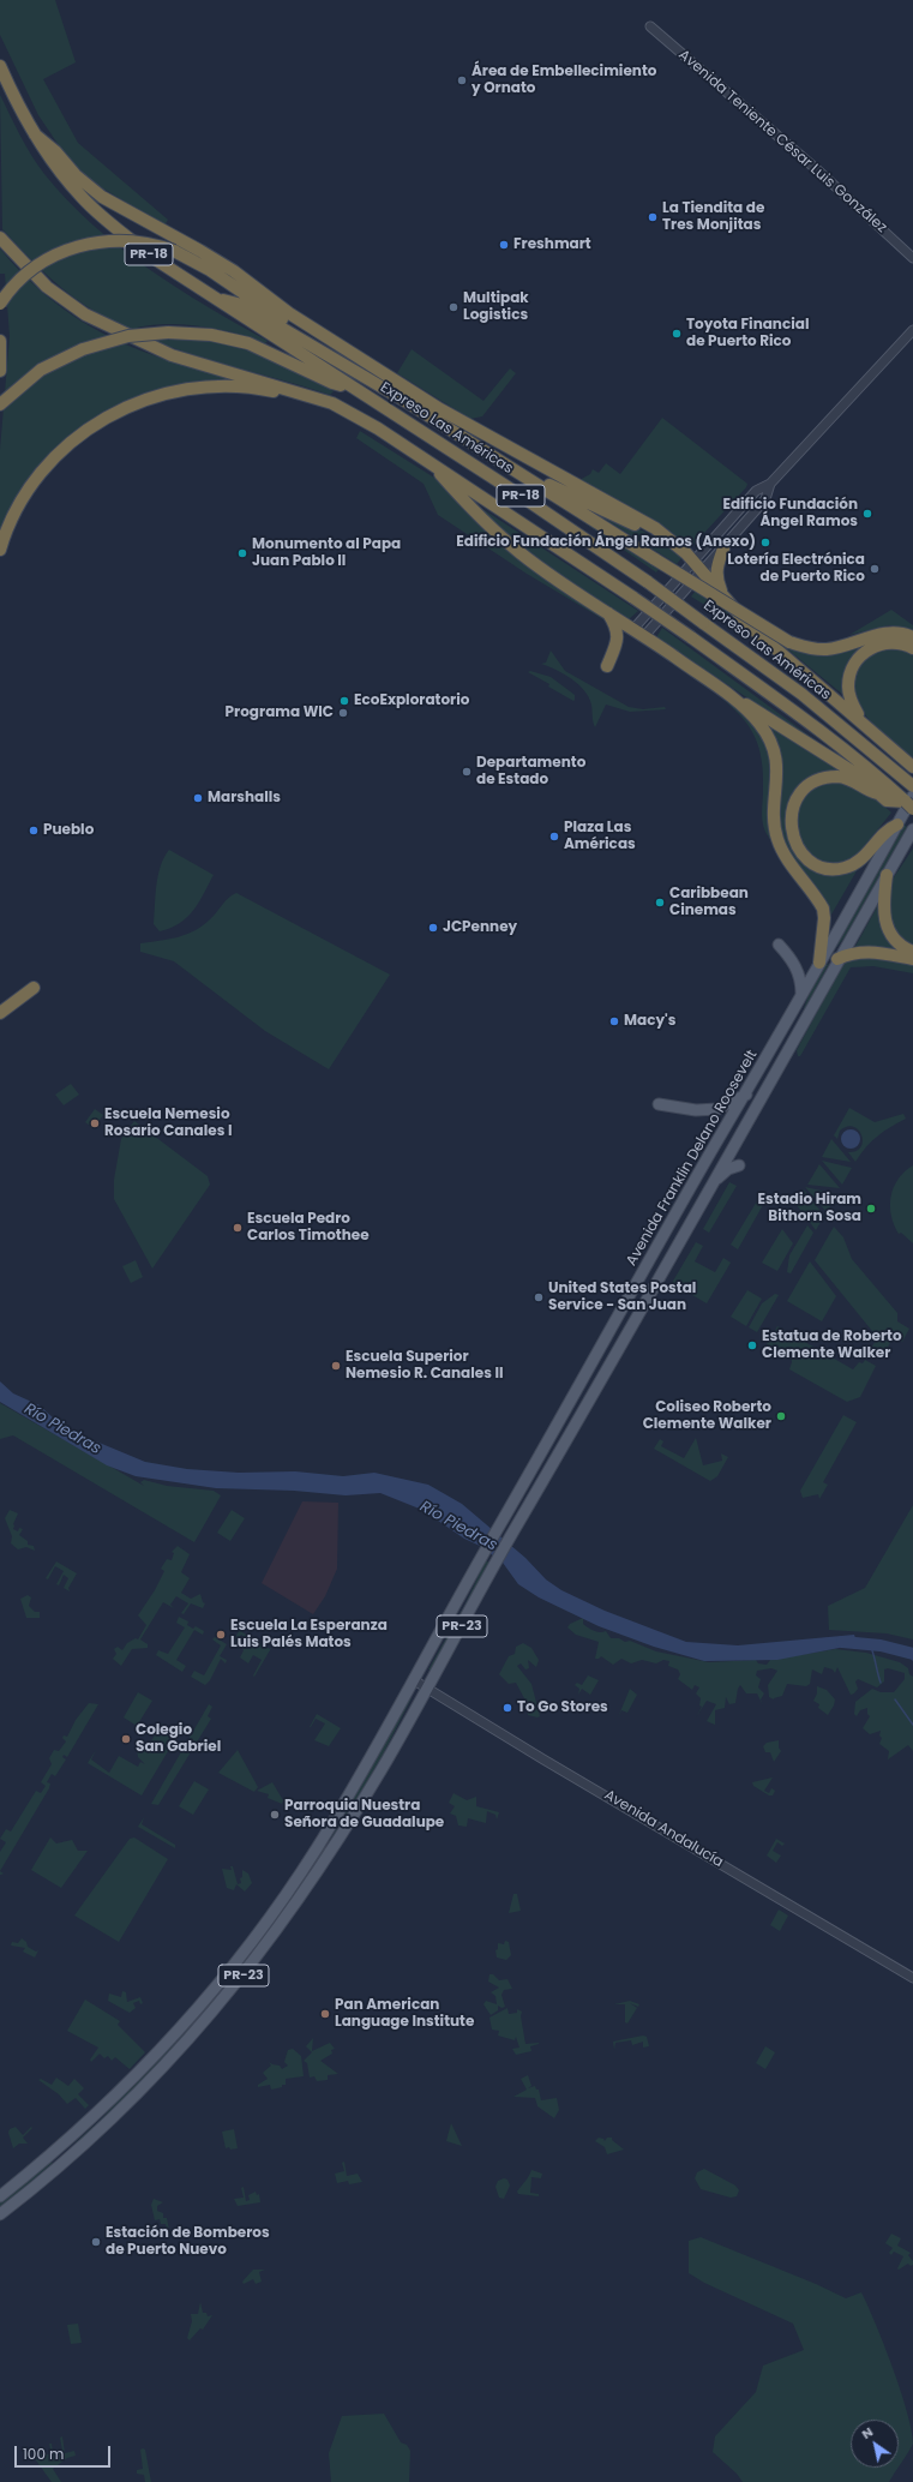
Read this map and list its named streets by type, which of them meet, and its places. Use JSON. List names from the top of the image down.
{
  "streets": {
    "highway": ["PR-18", "Expreso Las Américas"],
    "main road": ["Avenida Franklin Delano Roosevelt", "PR-23"],
    "street": ["Avenida Teniente César Luis González", "Avenida Andalucía"]
  },
  "crossings": [
    ["PR-18", "Avenida Franklin Delano Roosevelt"],
    ["Avenida Franklin Delano Roosevelt", "Avenida Andalucía"]
  ],
  "water": ["Río Piedras"],
  "places": [
    "Área de Embellecimiento y Ornato",
    "La Tiendita de Tres Monjitas",
    "Freshmart",
    "Multipak Logistics",
    "Toyota Financial de Puerto Rico",
    "Edificio Fundación Ángel Ramos",
    "Edificio Fundación Ángel Ramos (Anexo)",
    "Monumento al Papa Juan Pablo II",
    "Lotería Electrónica de Puerto Rico",
    "EcoExploratorio",
    "Programa WIC",
    "Departamento de Estado",
    "Marshalls",
    "Pueblo",
    "Plaza Las Américas",
    "Caribbean Cinemas",
    "JCPenney",
    "Macy's",
    "Escuela Nemesio Rosario Canales I",
    "Estadio Hiram Bithorn Sosa",
    "Escuela Pedro Carlos Timothee",
    "United States Postal Service - San Juan",
    "Estatua de Roberto Clemente Walker",
    "Escuela Superior Nemesio R. Canales II",
    "Coliseo Roberto Clemente Walker",
    "Escuela La Esperanza Luis Palés Matos",
    "To Go Stores",
    "Colegio San Gabriel",
    "Parroquia Nuestra Señora de Guadalupe",
    "Pan American Language Institute",
    "Estación de Bomberos de Puerto Nuevo"
  ],
  "scale_bar": "100 m",
  "north": "top left"
}
